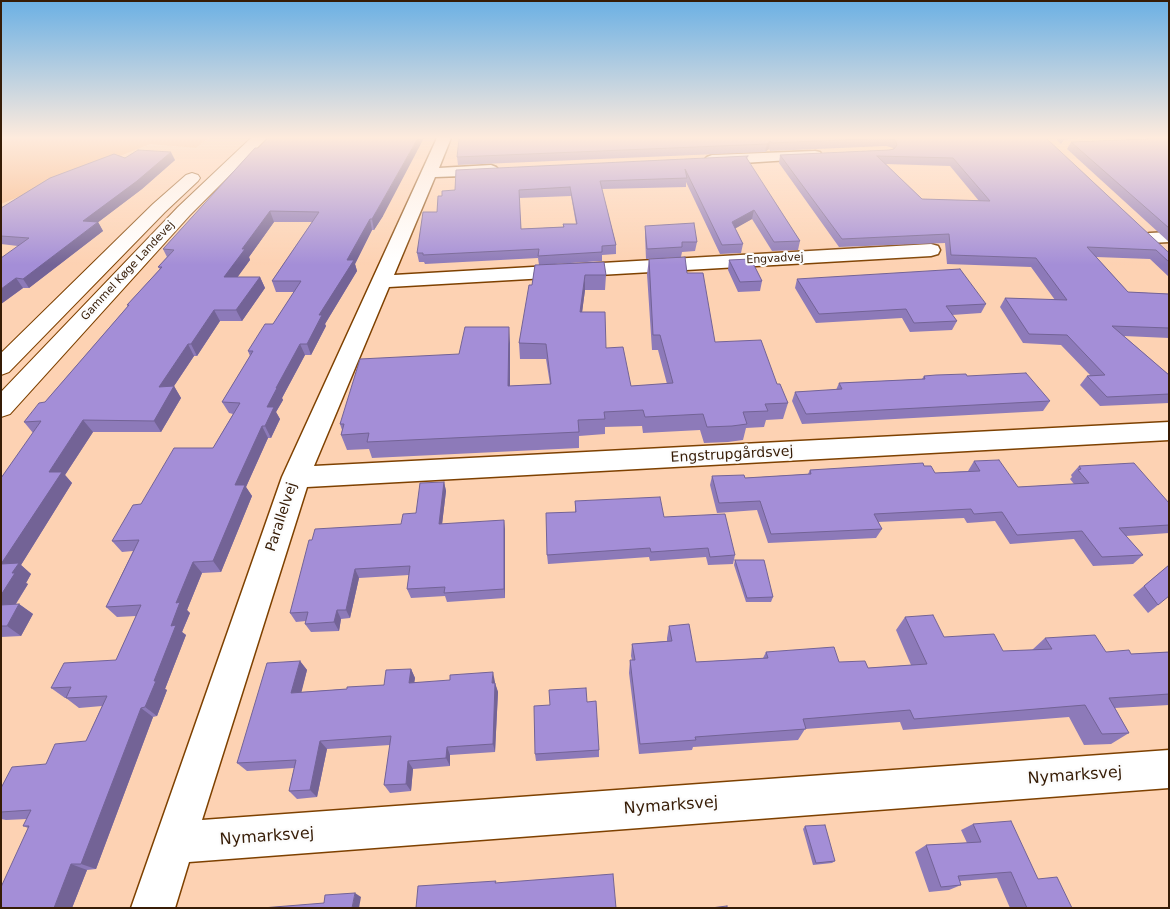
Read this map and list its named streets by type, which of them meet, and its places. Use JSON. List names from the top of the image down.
{
  "streets": {
    "main road": ["Gammel Køge Landevej"],
    "street": [
      "Engvadvej",
      "Engstrupgårdsvej",
      "Parallelvej",
      "Nymarksvej"
    ]
  },
  "crossings": [
    ["Engvadvej", "Parallelvej"],
    ["Engstrupgårdsvej", "Parallelvej"],
    ["Parallelvej", "Nymarksvej"]
  ]
}
